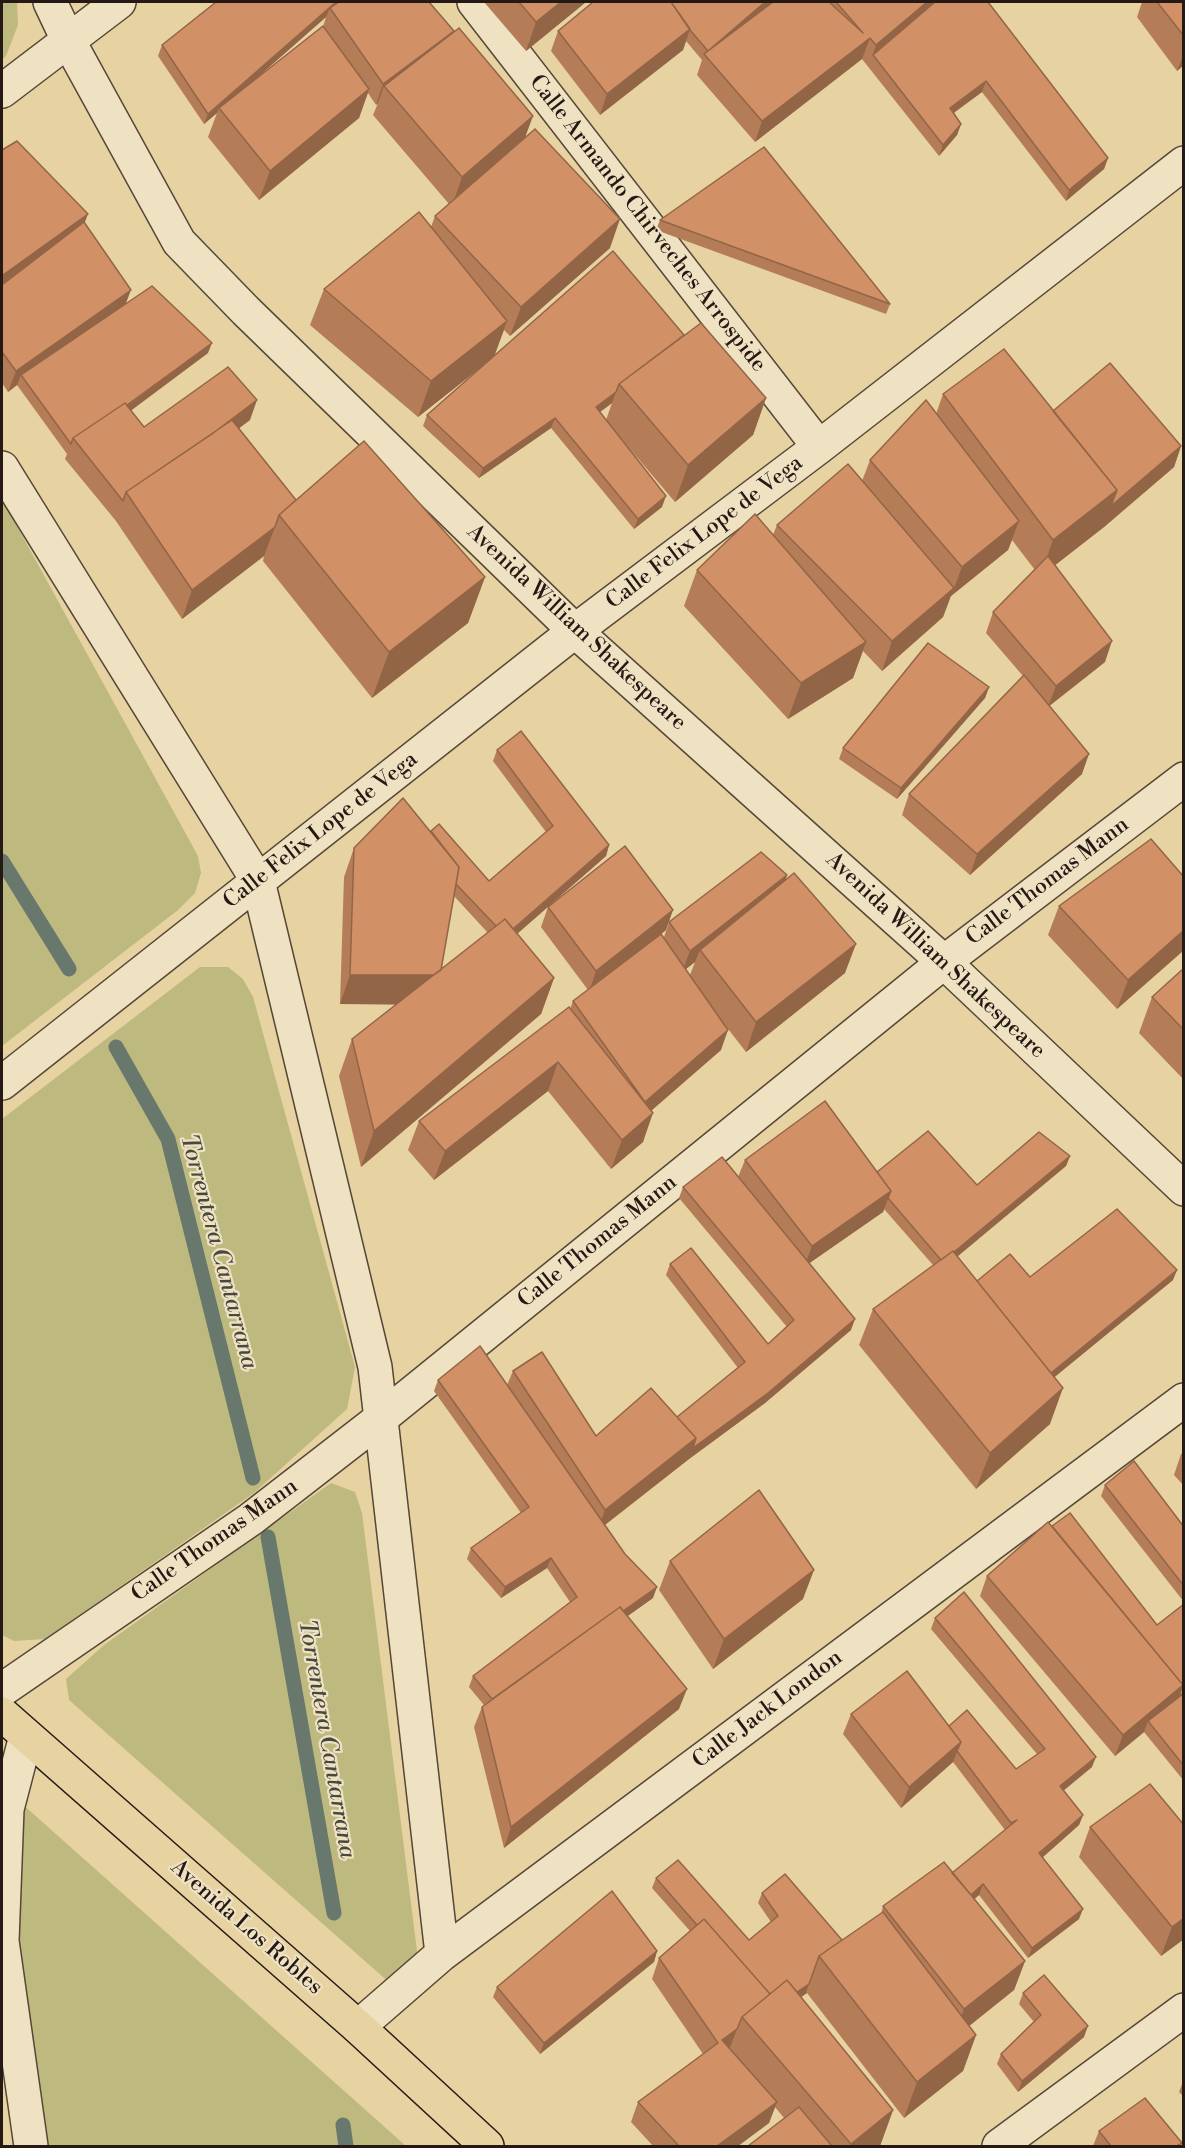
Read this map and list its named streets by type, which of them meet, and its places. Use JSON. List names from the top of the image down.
{
  "streets": {
    "main road": ["Avenida Los Robles"],
    "street": [
      "Calle Armando Chirveches Arrospide",
      "Calle Felix Lope de Vega",
      "Avenida William Shakespeare",
      "Calle Thomas Mann",
      "Calle Jack London"
    ]
  },
  "crossings": [
    ["Calle Armando Chirveches Arrospide", "Calle Felix Lope de Vega"],
    ["Calle Felix Lope de Vega", "Avenida William Shakespeare"],
    ["Avenida William Shakespeare", "Calle Thomas Mann"],
    ["Calle Jack London", "Avenida Los Robles"]
  ],
  "water": ["Torrentera Cantarrana"]
}
